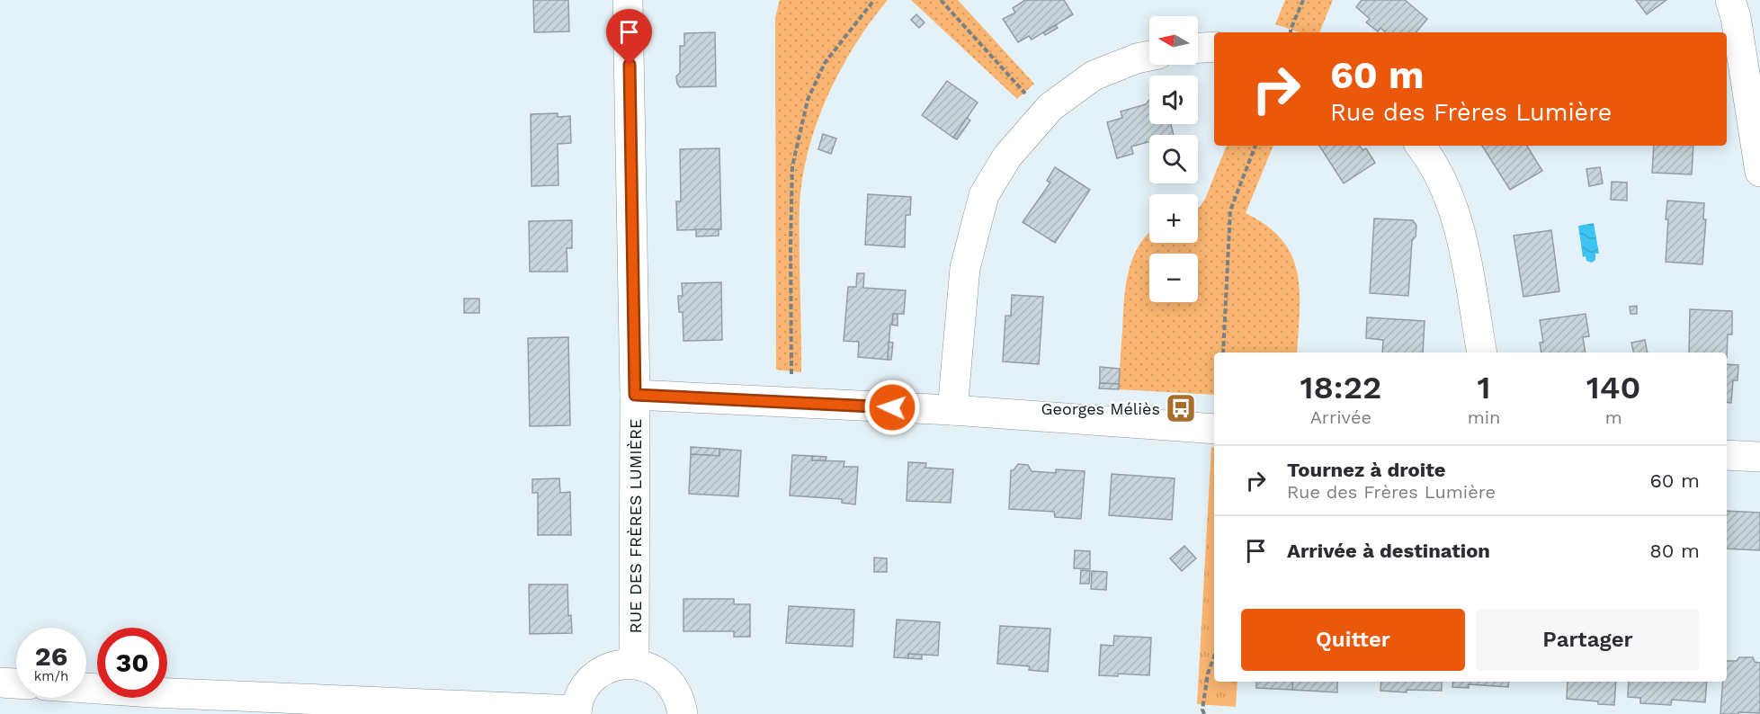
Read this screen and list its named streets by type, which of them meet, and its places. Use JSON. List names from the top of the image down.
{
  "streets": {
    "street": ["RUE DES FRÈRES LUMIÈRE"]
  },
  "places": {
    "bus stop": ["Georges Méliès"]
  },
  "north": "left",
  "page": {
    "map_buttons": ["+", "−"],
    "turn": ["60 m", "Rue des Frères Lumière"],
    "eta": [
      "18:22",
      "Arrivée",
      "1",
      "min",
      "140",
      "m"
    ],
    "list": [
      {
        "name": "Tournez à droite",
        "note": "Rue des Frères Lumière",
        "value": "60 m"
      },
      {
        "name": "Arrivée à destination",
        "value": "80 m"
      }
    ],
    "buttons": ["Quitter", "Partager"],
    "speed": "26 km/h",
    "limit": "30"
  }
}
